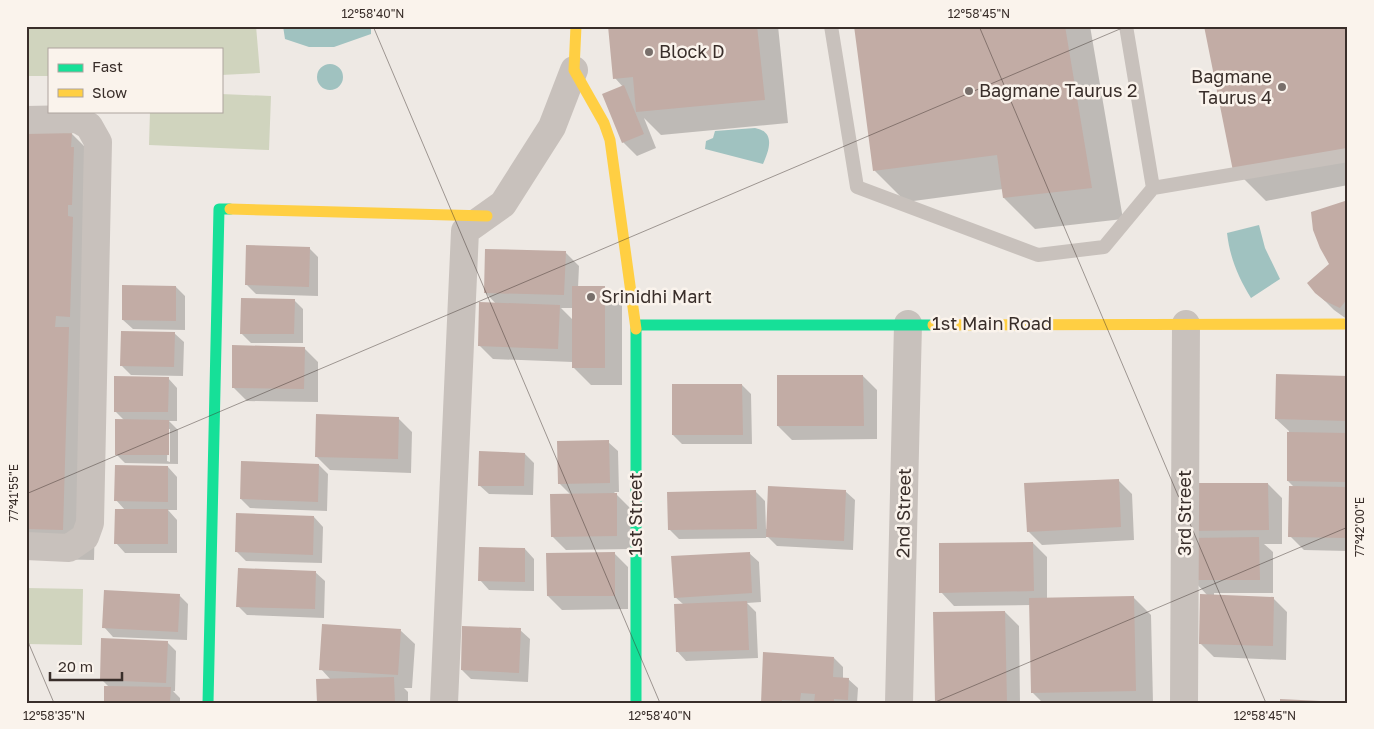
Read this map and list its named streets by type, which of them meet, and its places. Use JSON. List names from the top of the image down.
{
  "streets": {
    "street": [
      "1st Main Road",
      "2nd Street",
      "3rd Street",
      "1st Street"
    ]
  },
  "crossings": [
    ["1st Main Road", "2nd Street"],
    ["1st Main Road", "3rd Street"],
    ["1st Main Road", "1st Street"]
  ],
  "places": [
    "Block D",
    "Bagmane Taurus 4",
    "Bagmane Taurus 2",
    "Srinidhi Mart"
  ],
  "legend": ["Fast", "Slow"],
  "scale_bar": "20 m",
  "coordinates": [
    "12°58'40\"N",
    "12°58'45\"N",
    "77°41'55\"E",
    "77°42'00\"E",
    "12°58'35\"N"
  ]
}
